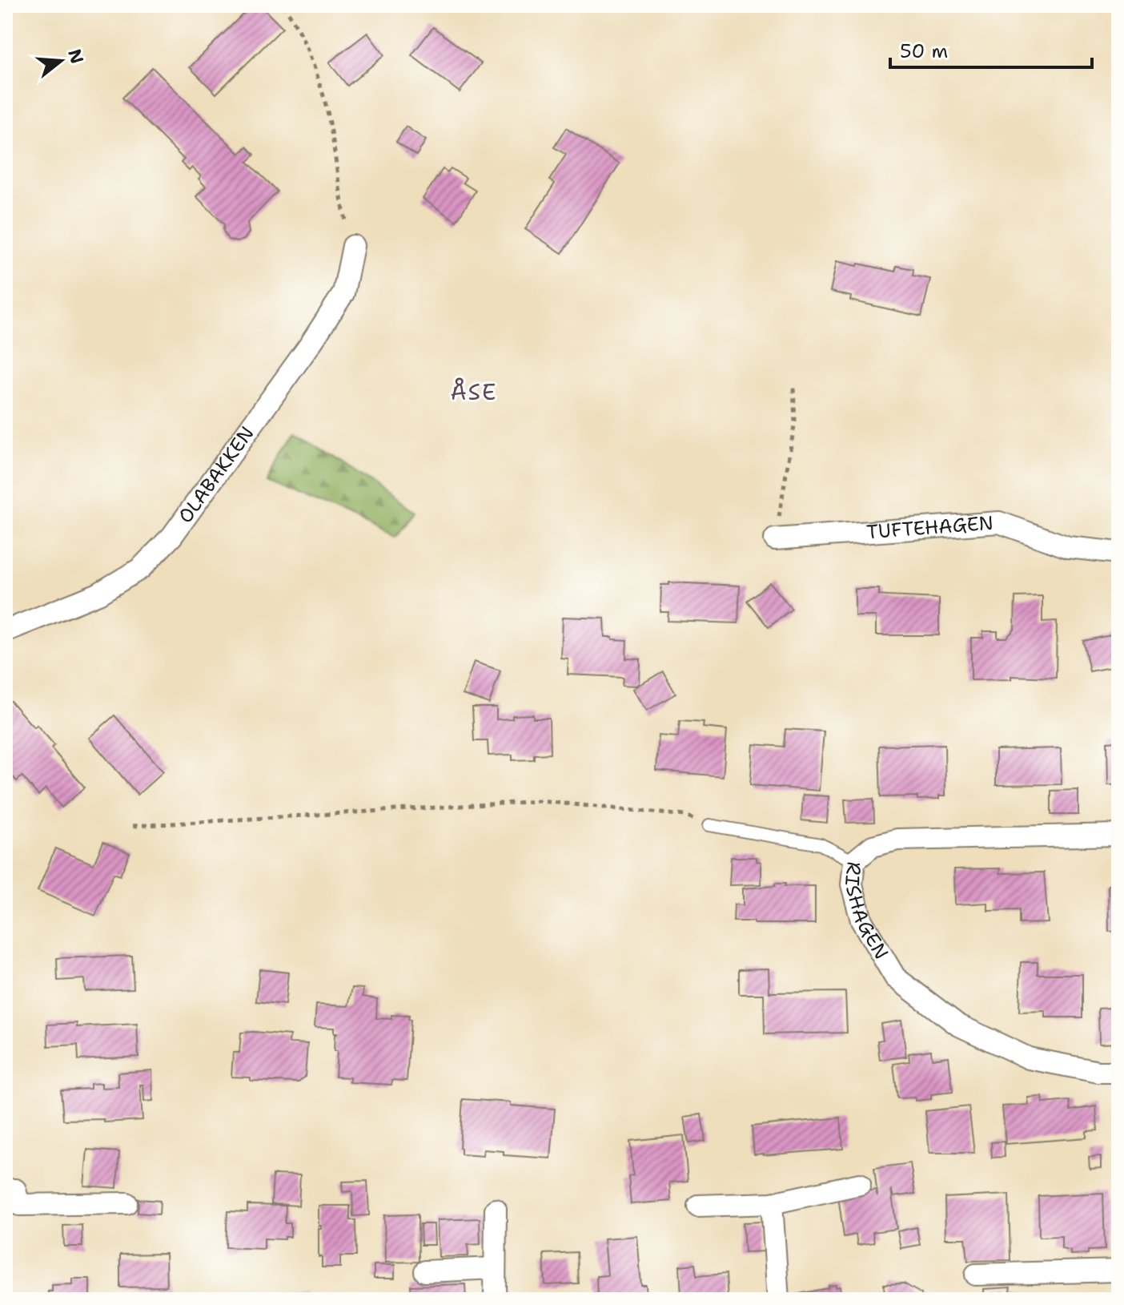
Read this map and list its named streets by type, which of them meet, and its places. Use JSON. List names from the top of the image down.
{
  "streets": {
    "street": ["OLABAKKEN", "TUFTEHAGEN", "RISHAGEN"]
  },
  "districts": ["ÅSE"],
  "scale_bar": "50 m",
  "north": "right"
}
